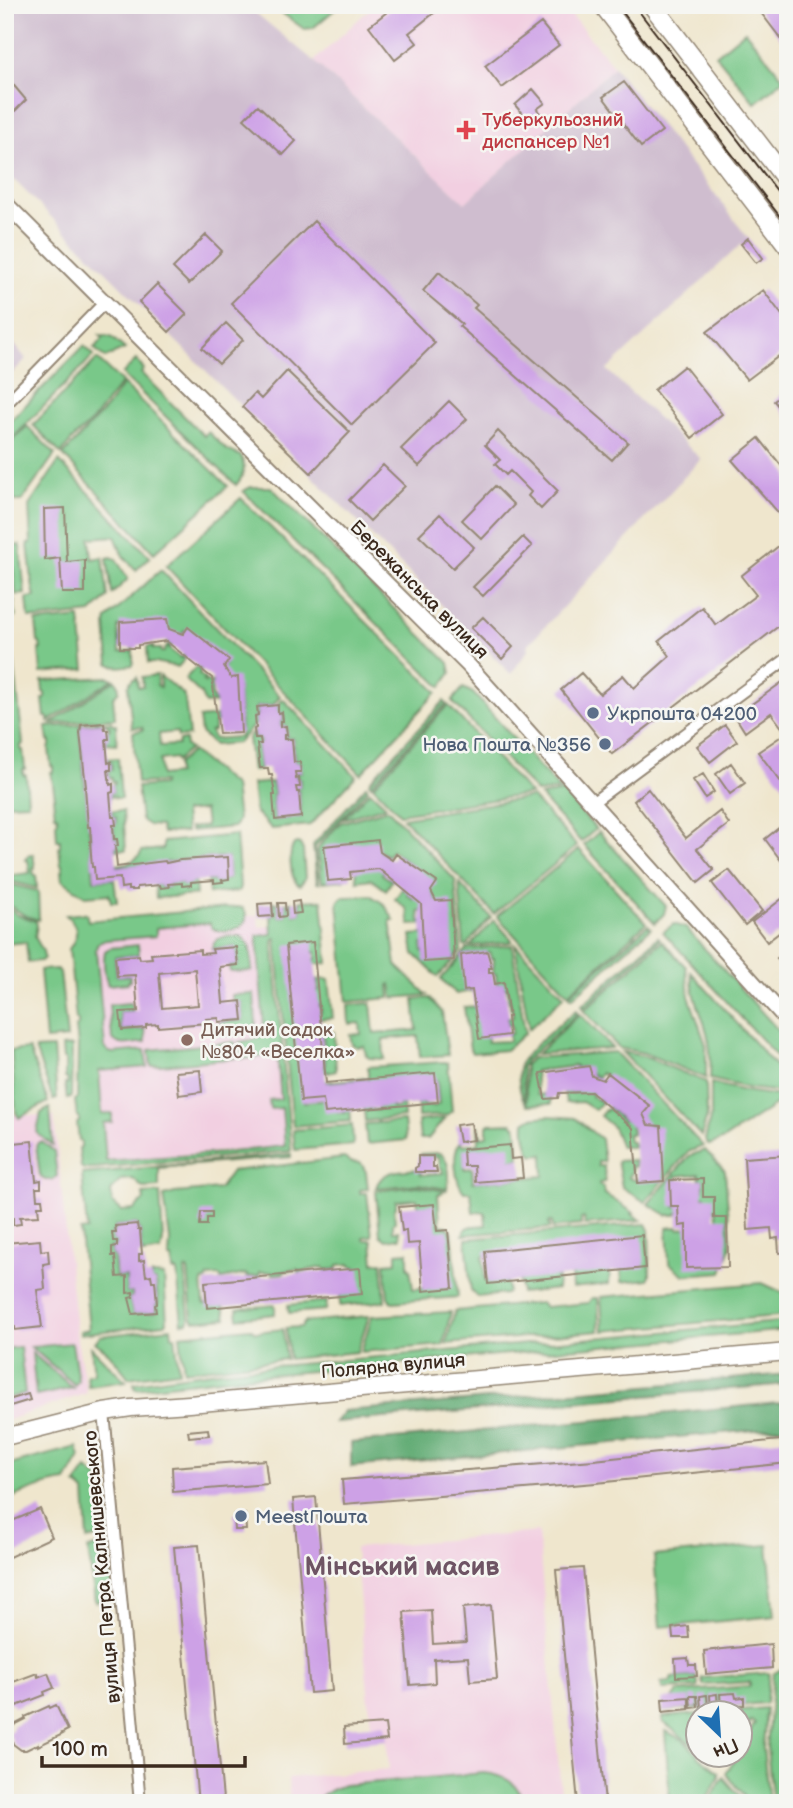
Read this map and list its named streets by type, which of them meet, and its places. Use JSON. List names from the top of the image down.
{
  "streets": {
    "main road": ["Полярна вулиця"],
    "street": ["Бережанська вулиця", "вулиця Петра Калнишевського"]
  },
  "crossings": [
    ["Полярна вулиця", "вулиця Петра Калнишевського"]
  ],
  "districts": ["Мінський масив"],
  "places": {
    "health": ["Туберкульозний диспансер №1"],
    "other": [
      "Укрпошта 04200",
      "Нова Пошта №356",
      "Дитячий садок №804 «Веселка»",
      "MeestПошта"
    ]
  },
  "scale_bar": "100 m",
  "north": "bottom right"
}
